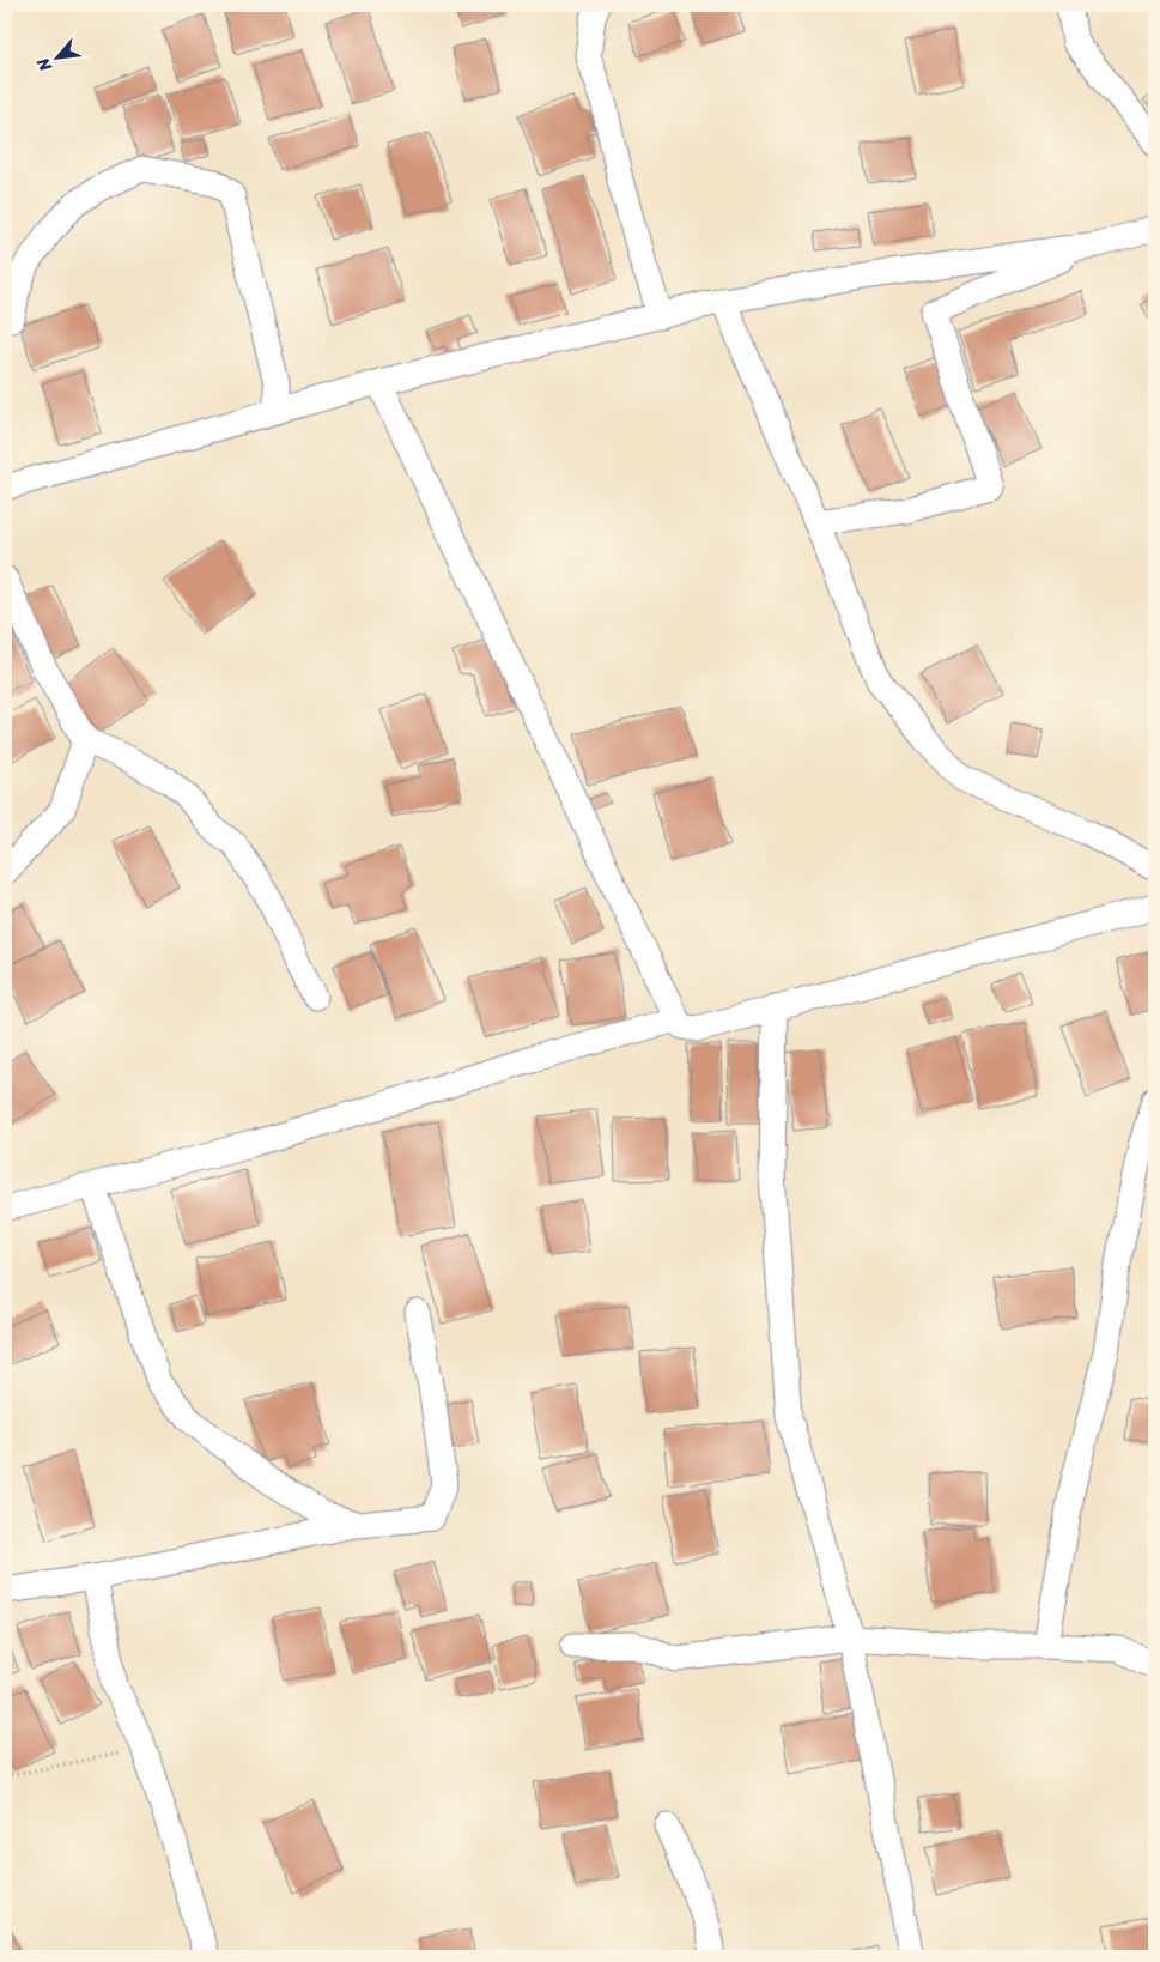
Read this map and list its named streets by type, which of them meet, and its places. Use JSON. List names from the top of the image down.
{
  "north": "bottom left"
}
